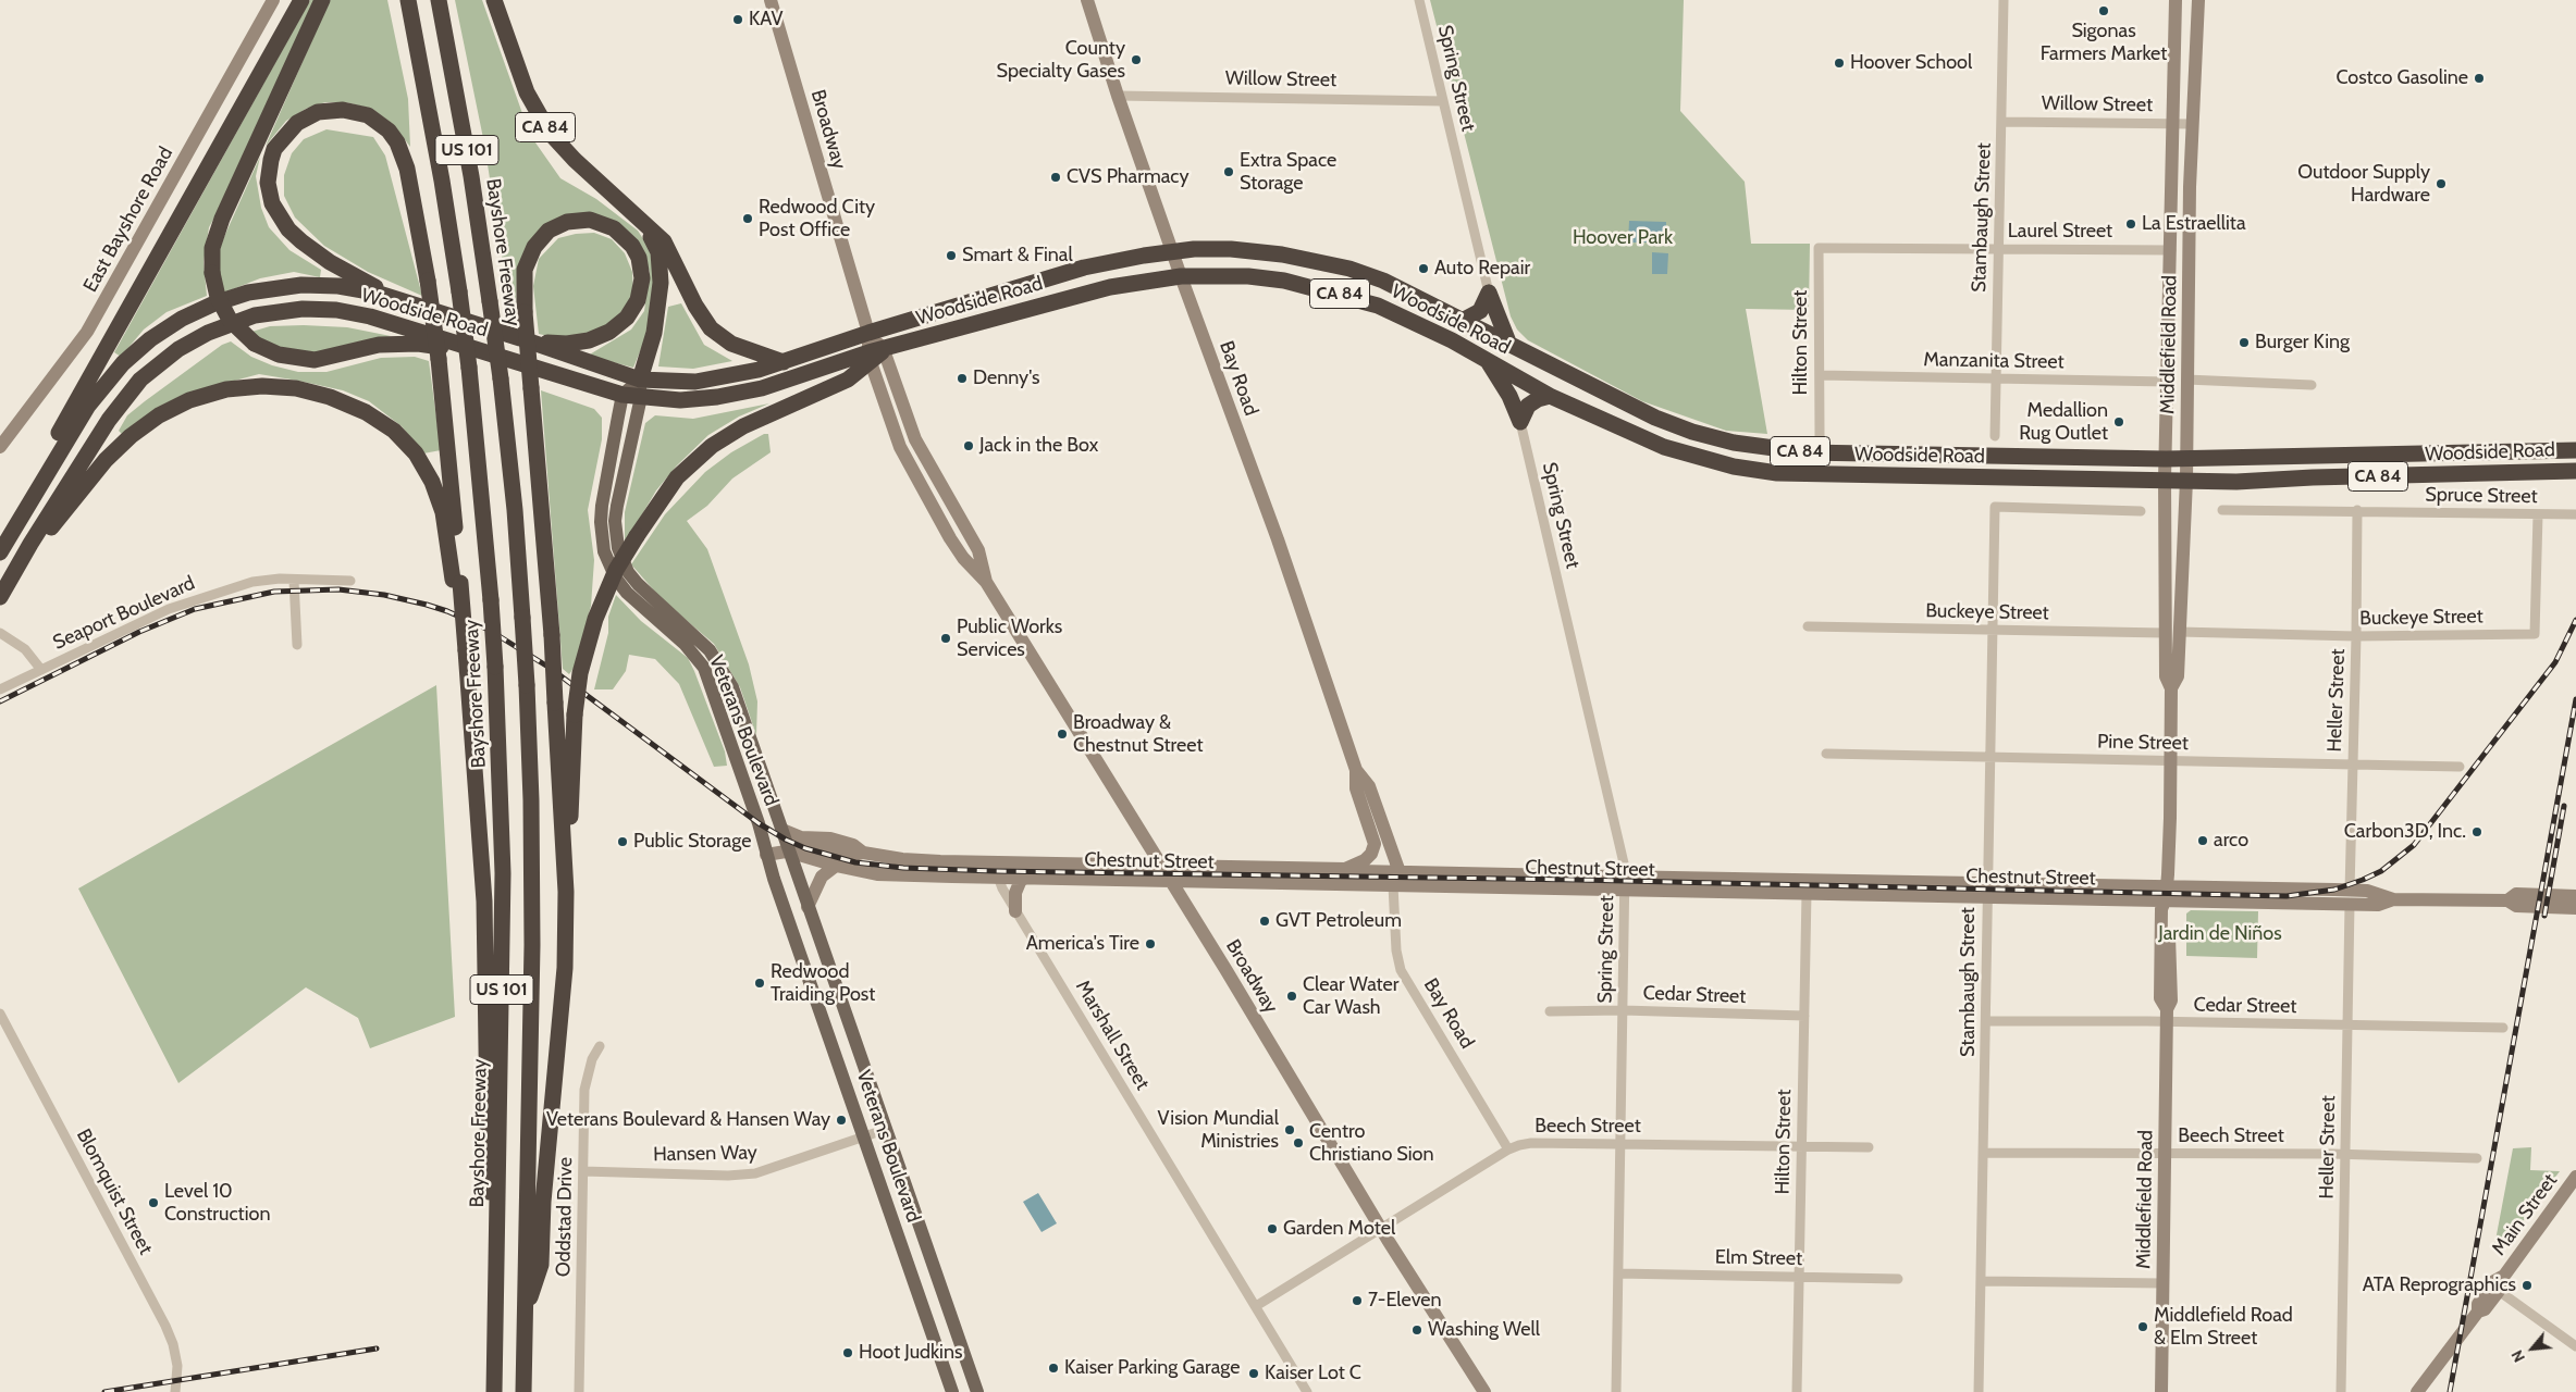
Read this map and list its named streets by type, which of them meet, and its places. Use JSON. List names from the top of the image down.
{
  "streets": {
    "highway": [
      "CA 84",
      "US 101",
      "Bayshore Freeway",
      "Woodside Road"
    ],
    "main road": ["Veterans Boulevard"],
    "street": [
      "Spring Street",
      "Willow Street",
      "Broadway",
      "Stambaugh Street",
      "East Bayshore Road",
      "Laurel Street",
      "Hilton Street",
      "Middlefield Road",
      "Manzanita Street",
      "Bay Road",
      "Spruce Street",
      "Buckeye Street",
      "Seaport Boulevard",
      "Heller Street",
      "Pine Street",
      "Chestnut Street",
      "Cedar Street",
      "Marshall Street",
      "Beech Street",
      "Hansen Way",
      "Blomquist Street",
      "Main Street",
      "Oddstad Drive",
      "Elm Street"
    ]
  },
  "crossings": [
    ["Spring Street", "Willow Street"],
    ["Spring Street", "Chestnut Street"],
    ["Spring Street", "Cedar Street"],
    ["Spring Street", "Beech Street"],
    ["Spring Street", "Elm Street"],
    ["Willow Street", "Stambaugh Street"],
    ["Willow Street", "Middlefield Road"],
    ["Willow Street", "Bay Road"],
    ["Broadway", "Woodside Road"],
    ["Broadway", "Chestnut Street"],
    ["Broadway", "Beech Street"],
    ["Stambaugh Street", "Laurel Street"],
    ["Stambaugh Street", "Manzanita Street"],
    ["Stambaugh Street", "Buckeye Street"],
    ["Stambaugh Street", "Pine Street"],
    ["Stambaugh Street", "Chestnut Street"],
    ["Stambaugh Street", "Cedar Street"],
    ["Stambaugh Street", "Beech Street"],
    ["Laurel Street", "Hilton Street"],
    ["Laurel Street", "Middlefield Road"],
    ["Woodside Road", "Middlefield Road"],
    ["Woodside Road", "Bay Road"],
    ["Woodside Road", "Veterans Boulevard"],
    ["Hilton Street", "Manzanita Street"],
    ["Hilton Street", "Chestnut Street"],
    ["Hilton Street", "Cedar Street"],
    ["Hilton Street", "Beech Street"],
    ["Hilton Street", "Elm Street"],
    ["Middlefield Road", "Manzanita Street"],
    ["Middlefield Road", "Buckeye Street"],
    ["Middlefield Road", "Pine Street"],
    ["Middlefield Road", "Chestnut Street"],
    ["Middlefield Road", "Cedar Street"],
    ["Middlefield Road", "Beech Street"],
    ["Bay Road", "Chestnut Street"],
    ["Bay Road", "Beech Street"],
    ["Spruce Street", "Buckeye Street"],
    ["Spruce Street", "Heller Street"],
    ["Buckeye Street", "Heller Street"],
    ["Heller Street", "Pine Street"],
    ["Heller Street", "Chestnut Street"],
    ["Heller Street", "Cedar Street"],
    ["Heller Street", "Beech Street"],
    ["Veterans Boulevard", "Chestnut Street"],
    ["Veterans Boulevard", "Hansen Way"],
    ["Chestnut Street", "Marshall Street"],
    ["Marshall Street", "Beech Street"],
    ["Hansen Way", "Oddstad Drive"]
  ],
  "parks": ["Hoover Park", "Jardin de Niños"],
  "places": [
    "Sigonas Farmers Market",
    "KAV",
    "County Specialty Gases",
    "Hoover School",
    "Costco Gasoline",
    "Extra Space Storage",
    "CVS Pharmacy",
    "Outdoor Supply Hardware",
    "Redwood City Post Office",
    "La Estraellita",
    "Smart & Final",
    "Auto Repair",
    "Burger King",
    "Denny's",
    "Medallion Rug Outlet",
    "Jack in the Box",
    "Public Works Services",
    "Broadway & Chestnut Street",
    "Carbon3D, Inc.",
    "arco",
    "Public Storage",
    "GVT Petroleum",
    "America's Tire",
    "Redwood Traiding Post",
    "Clear Water Car Wash",
    "Veterans Boulevard & Hansen Way",
    "Vision Mundial Ministries",
    "Centro Christiano Sion",
    "Level 10 Construction",
    "Garden Motel",
    "ATA Reprographics",
    "7-Eleven",
    "Middlefield Road & Elm Street",
    "Washing Well",
    "Hoot Judkins",
    "Kaiser Parking Garage",
    "Kaiser Lot C"
  ],
  "north": "bottom left"
}
